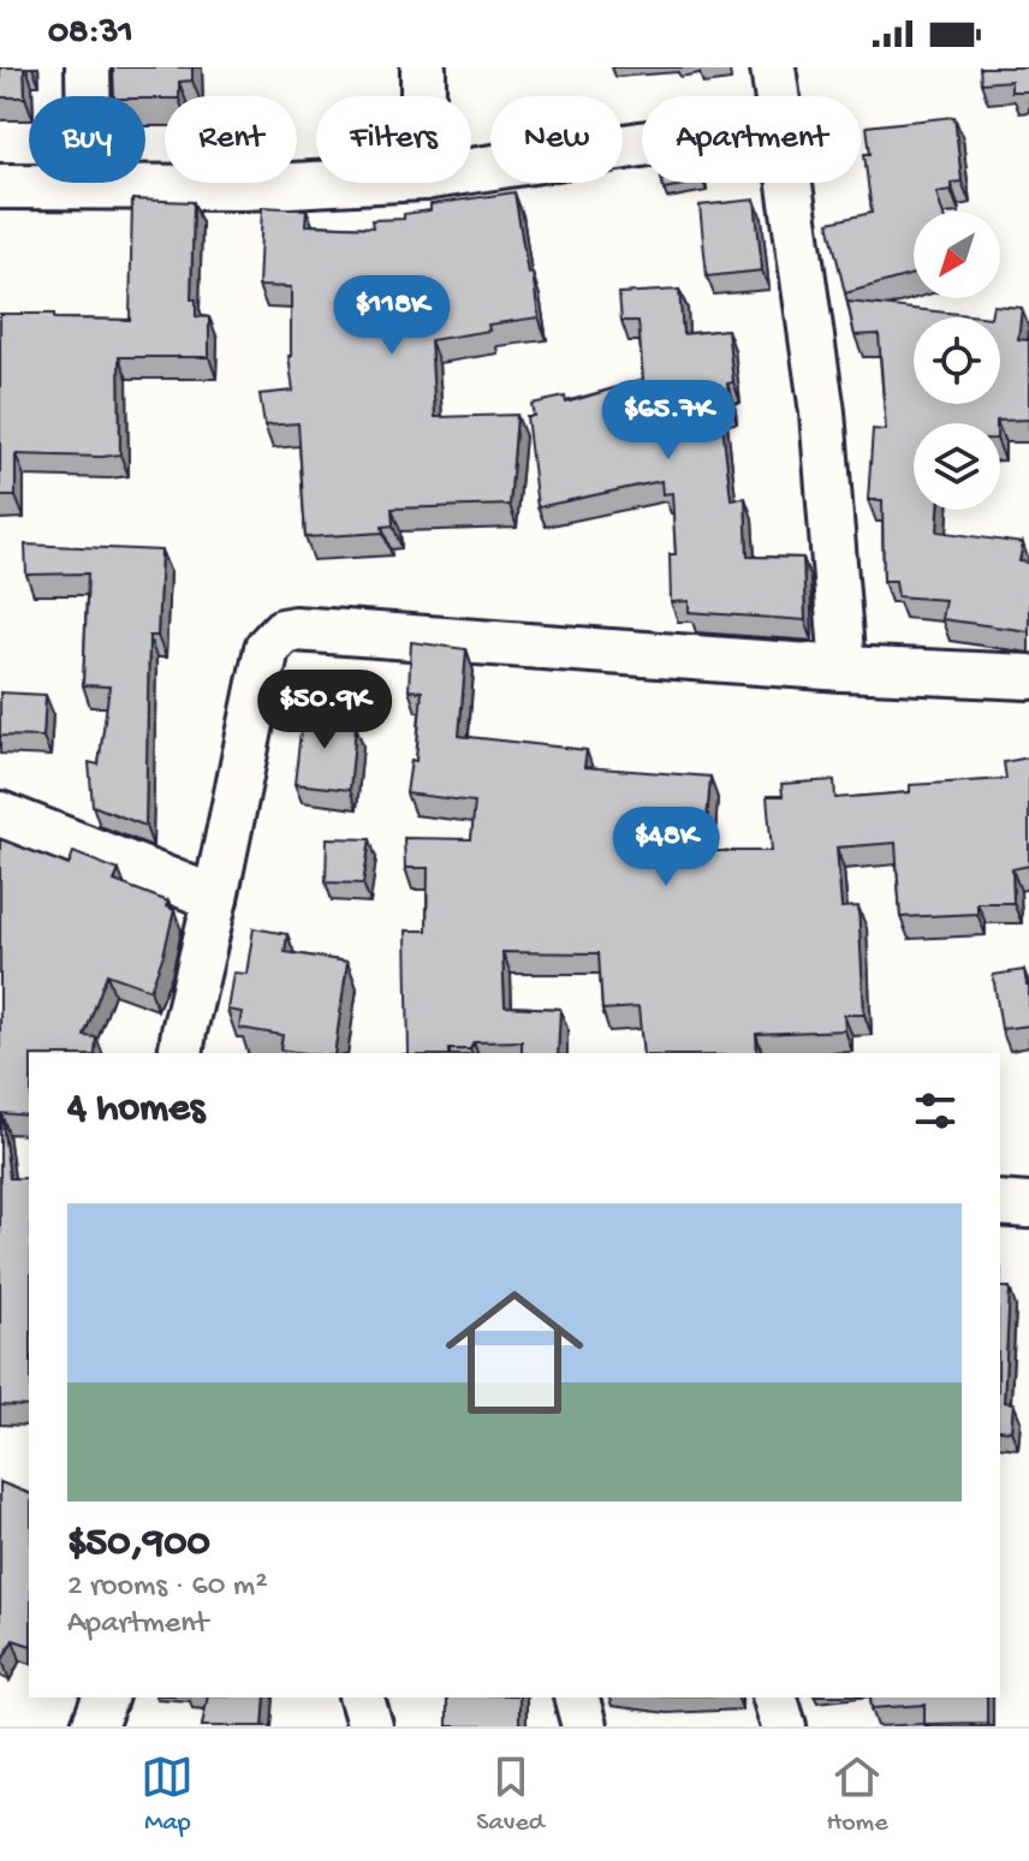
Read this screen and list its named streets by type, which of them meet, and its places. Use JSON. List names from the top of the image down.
{
  "north": "bottom left",
  "page": {
    "status": "08:31",
    "chip": [
      "Buy",
      "Rent",
      "Filters",
      "New",
      "Apartment"
    ],
    "price": [
      "$118K",
      "$65.7K",
      "$50.9K",
      "$48K"
    ],
    "heading": "4 homes",
    "list": [
      {
        "name": "$50,900",
        "note": "2 rooms · 60 m² · Apartment"
      }
    ],
    "tabs": ["Map", "Saved", "Home"]
  }
}
